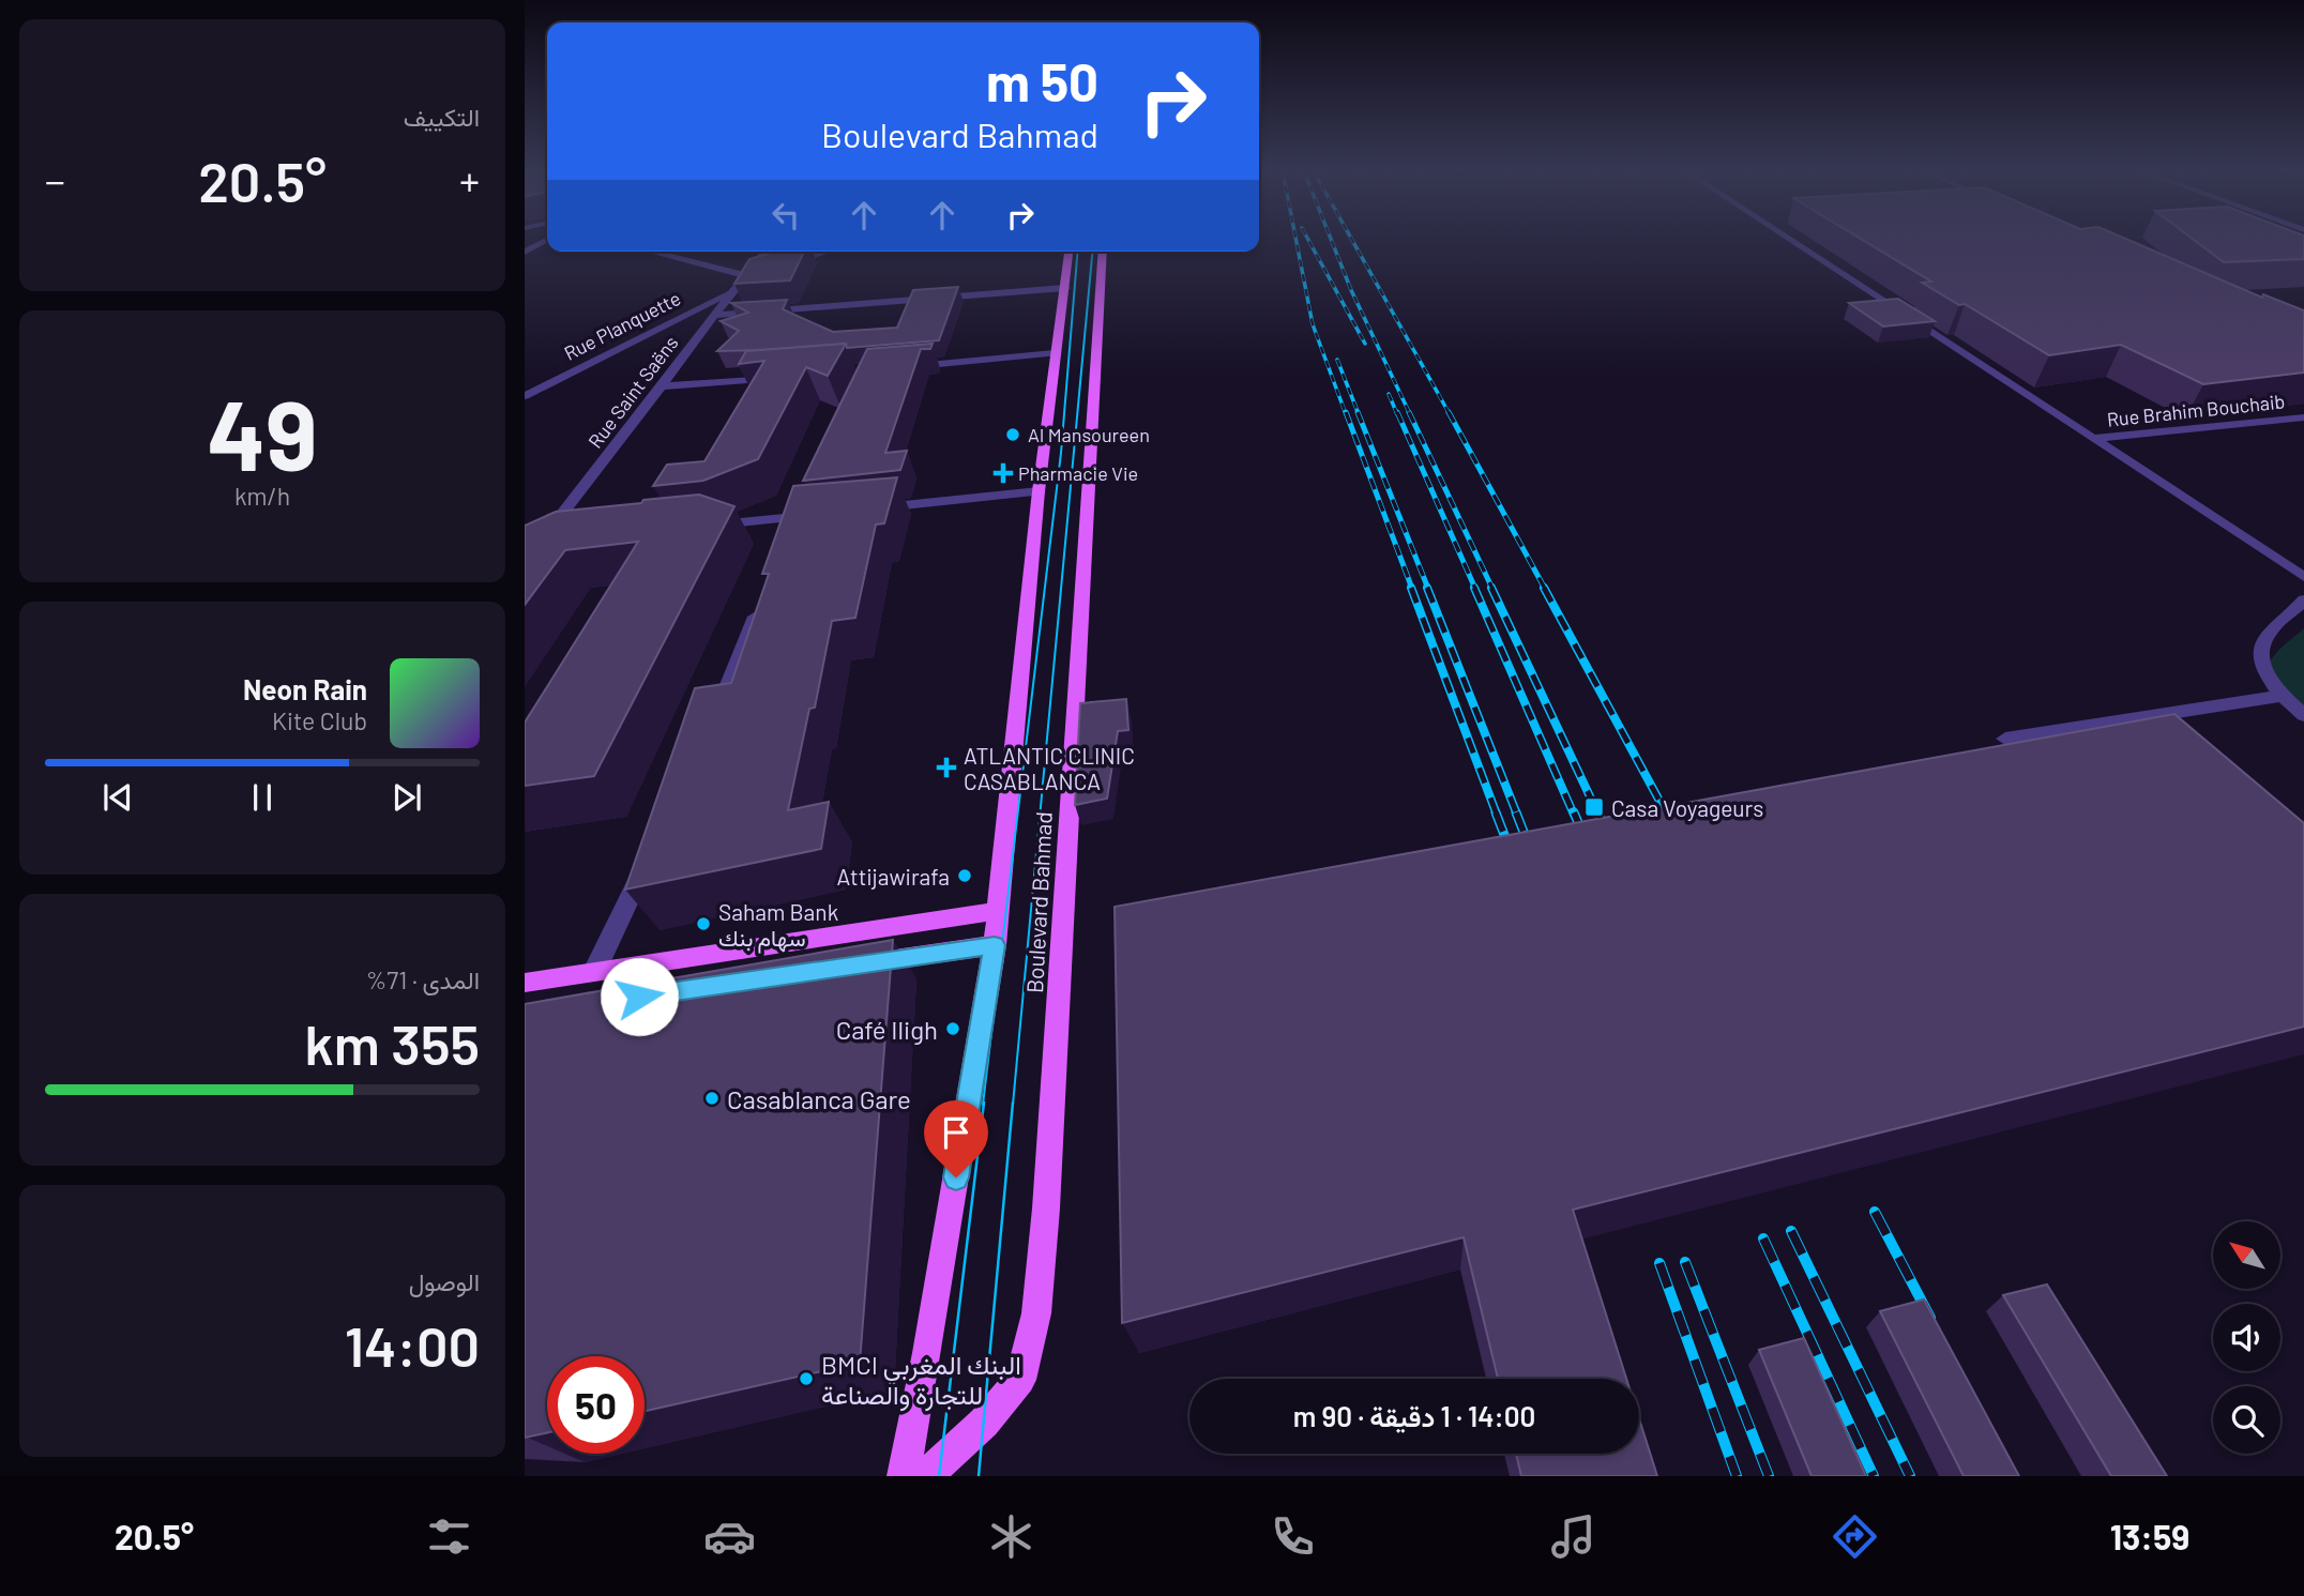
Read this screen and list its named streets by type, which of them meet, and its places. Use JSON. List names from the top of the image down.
{
  "streets": {
    "main road": ["Boulevard Bahmad"],
    "street": ["Rue Planquette", "Rue Saint Saëns", "Rue Brahim Bouchaib"]
  },
  "crossings": [
    ["Rue Planquette", "Rue Saint Saëns"]
  ],
  "places": {
    "other": [
      "Al Mansoureen",
      "Attijawirafa",
      "Saham Bank سهام بنك",
      "Café Iligh",
      "Casablanca Gare",
      "BMCI البنك المغربي للتجارة والصناعة"
    ],
    "health": ["Pharmacie Vie", "ATLANTIC CLINIC CASABLANCA"],
    "transit": ["Casa Voyageurs"]
  },
  "north": "top left",
  "page": {
    "tile": [
      "التكييف",
      ["49", "km/h"],
      ["المدى · 71%", "355 km"],
      ["الوصول", "14:00"]
    ],
    "turn": ["50 m", "Boulevard Bahmad"],
    "heat": ["−", "20.5°", "+"],
    "song": ["Neon Rain", "Kite Club"],
    "limit": "50",
    "trip": "14:00 · 1 دقيقة · 90 m",
    "tabs": ["13:59", "20.5°"]
  }
}
